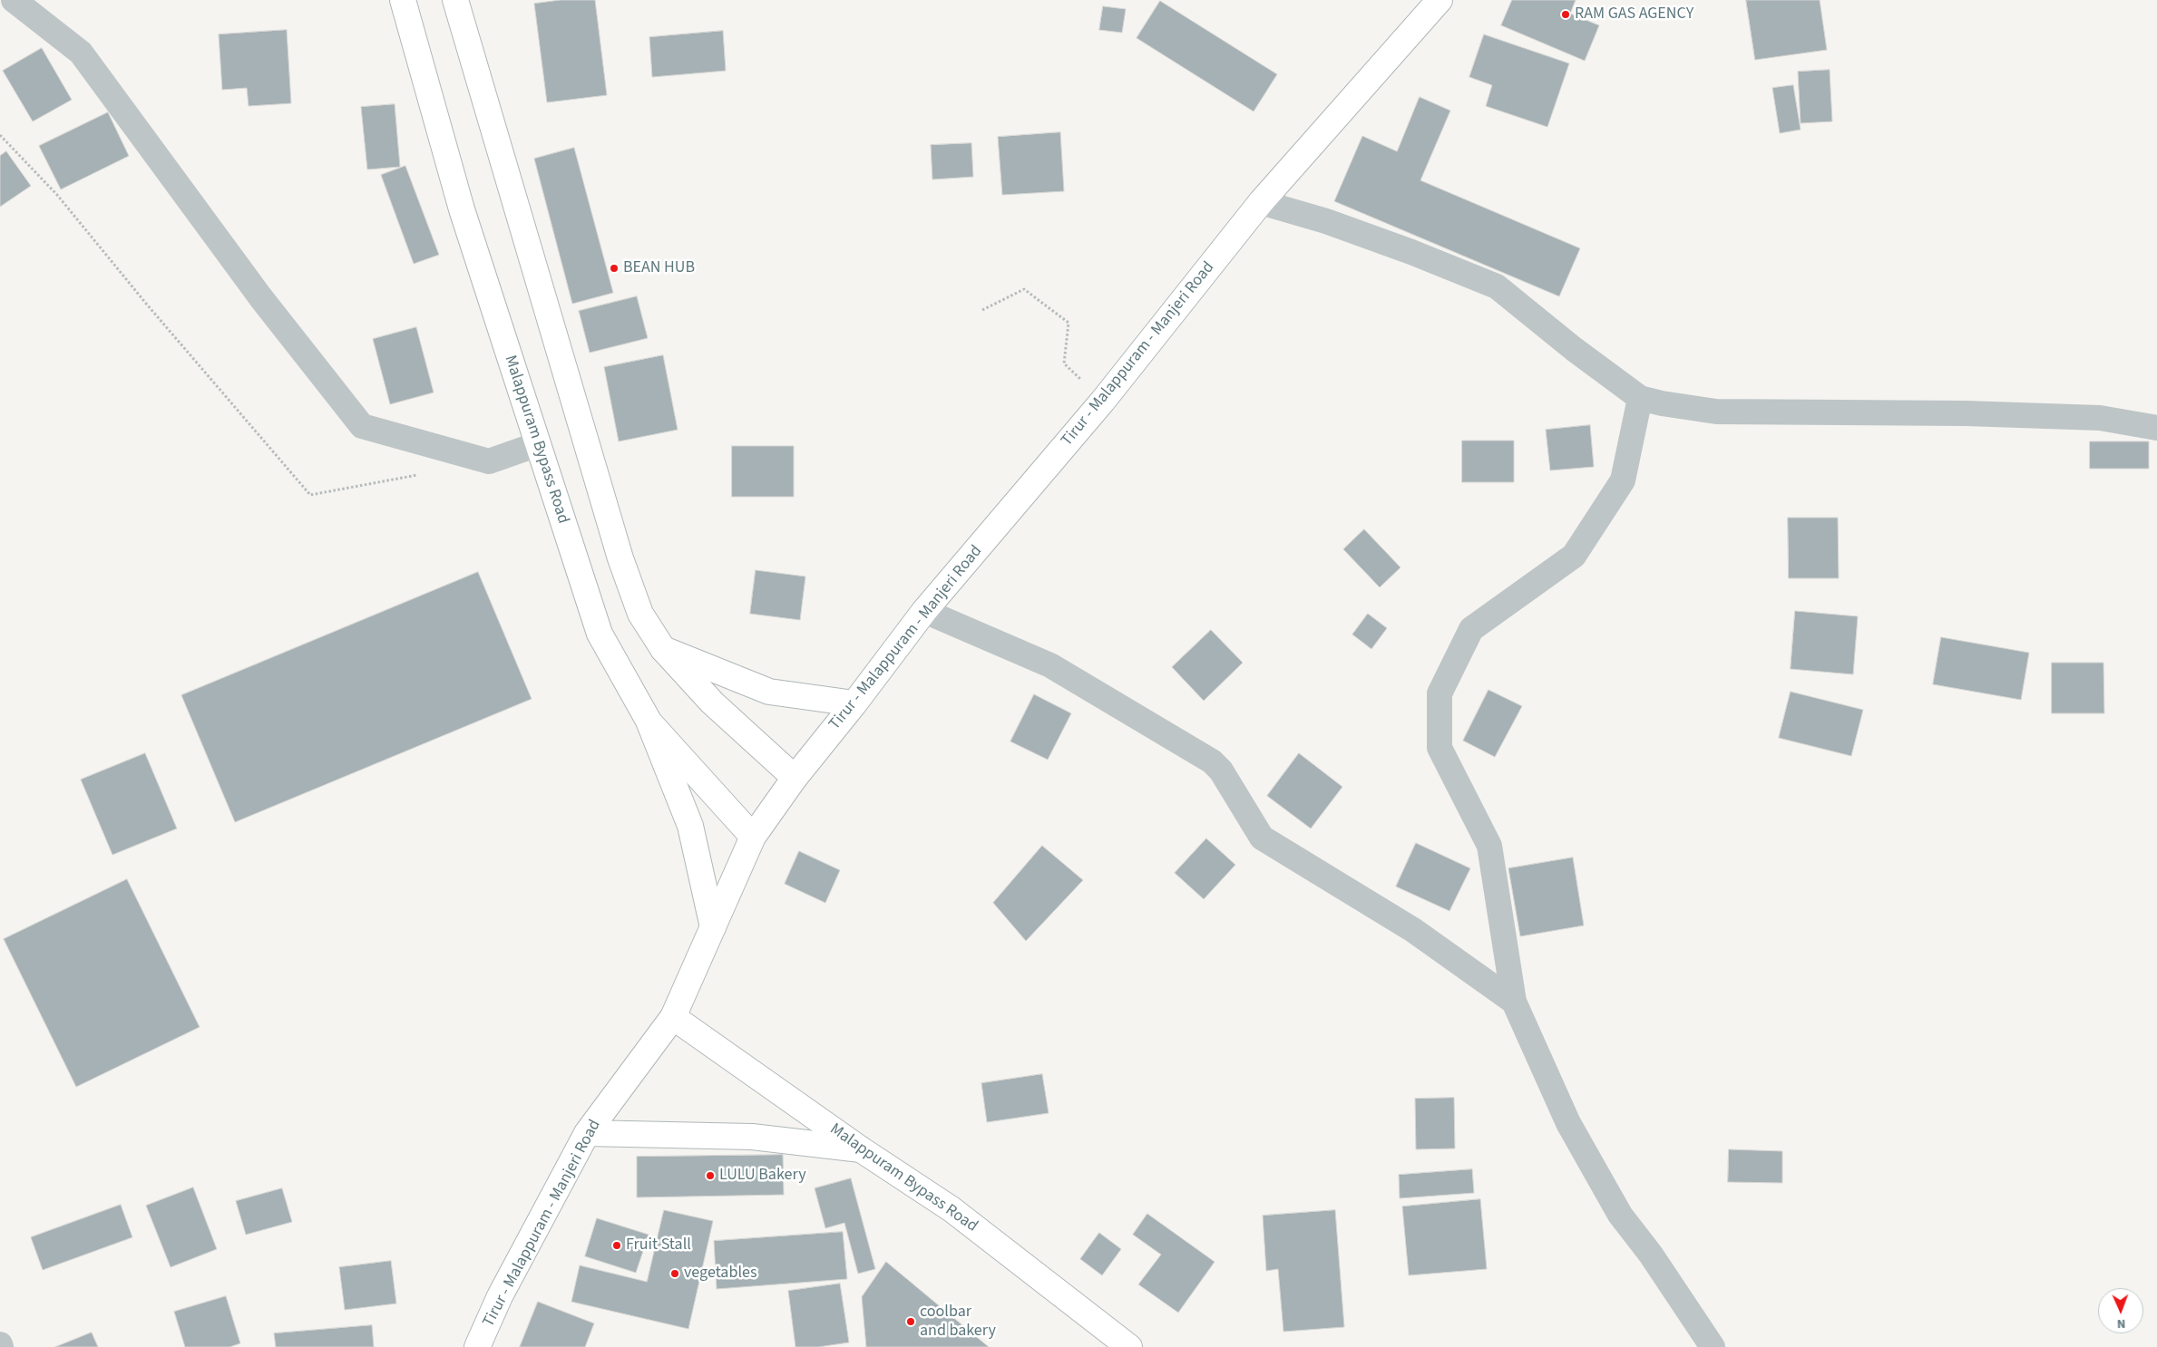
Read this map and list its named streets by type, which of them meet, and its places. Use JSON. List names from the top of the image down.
{
  "streets": {
    "main road": ["Tirur - Malappuram - Manjeri Road", "Malappuram Bypass Road"]
  },
  "crossings": [
    ["Tirur - Malappuram - Manjeri Road", "Malappuram Bypass Road"]
  ],
  "places": [
    "RAM GAS AGENCY",
    "BEAN HUB",
    "LULU Bakery",
    "Fruit Stall",
    "vegetables",
    "coolbar and bakery"
  ],
  "north": "bottom"
}
